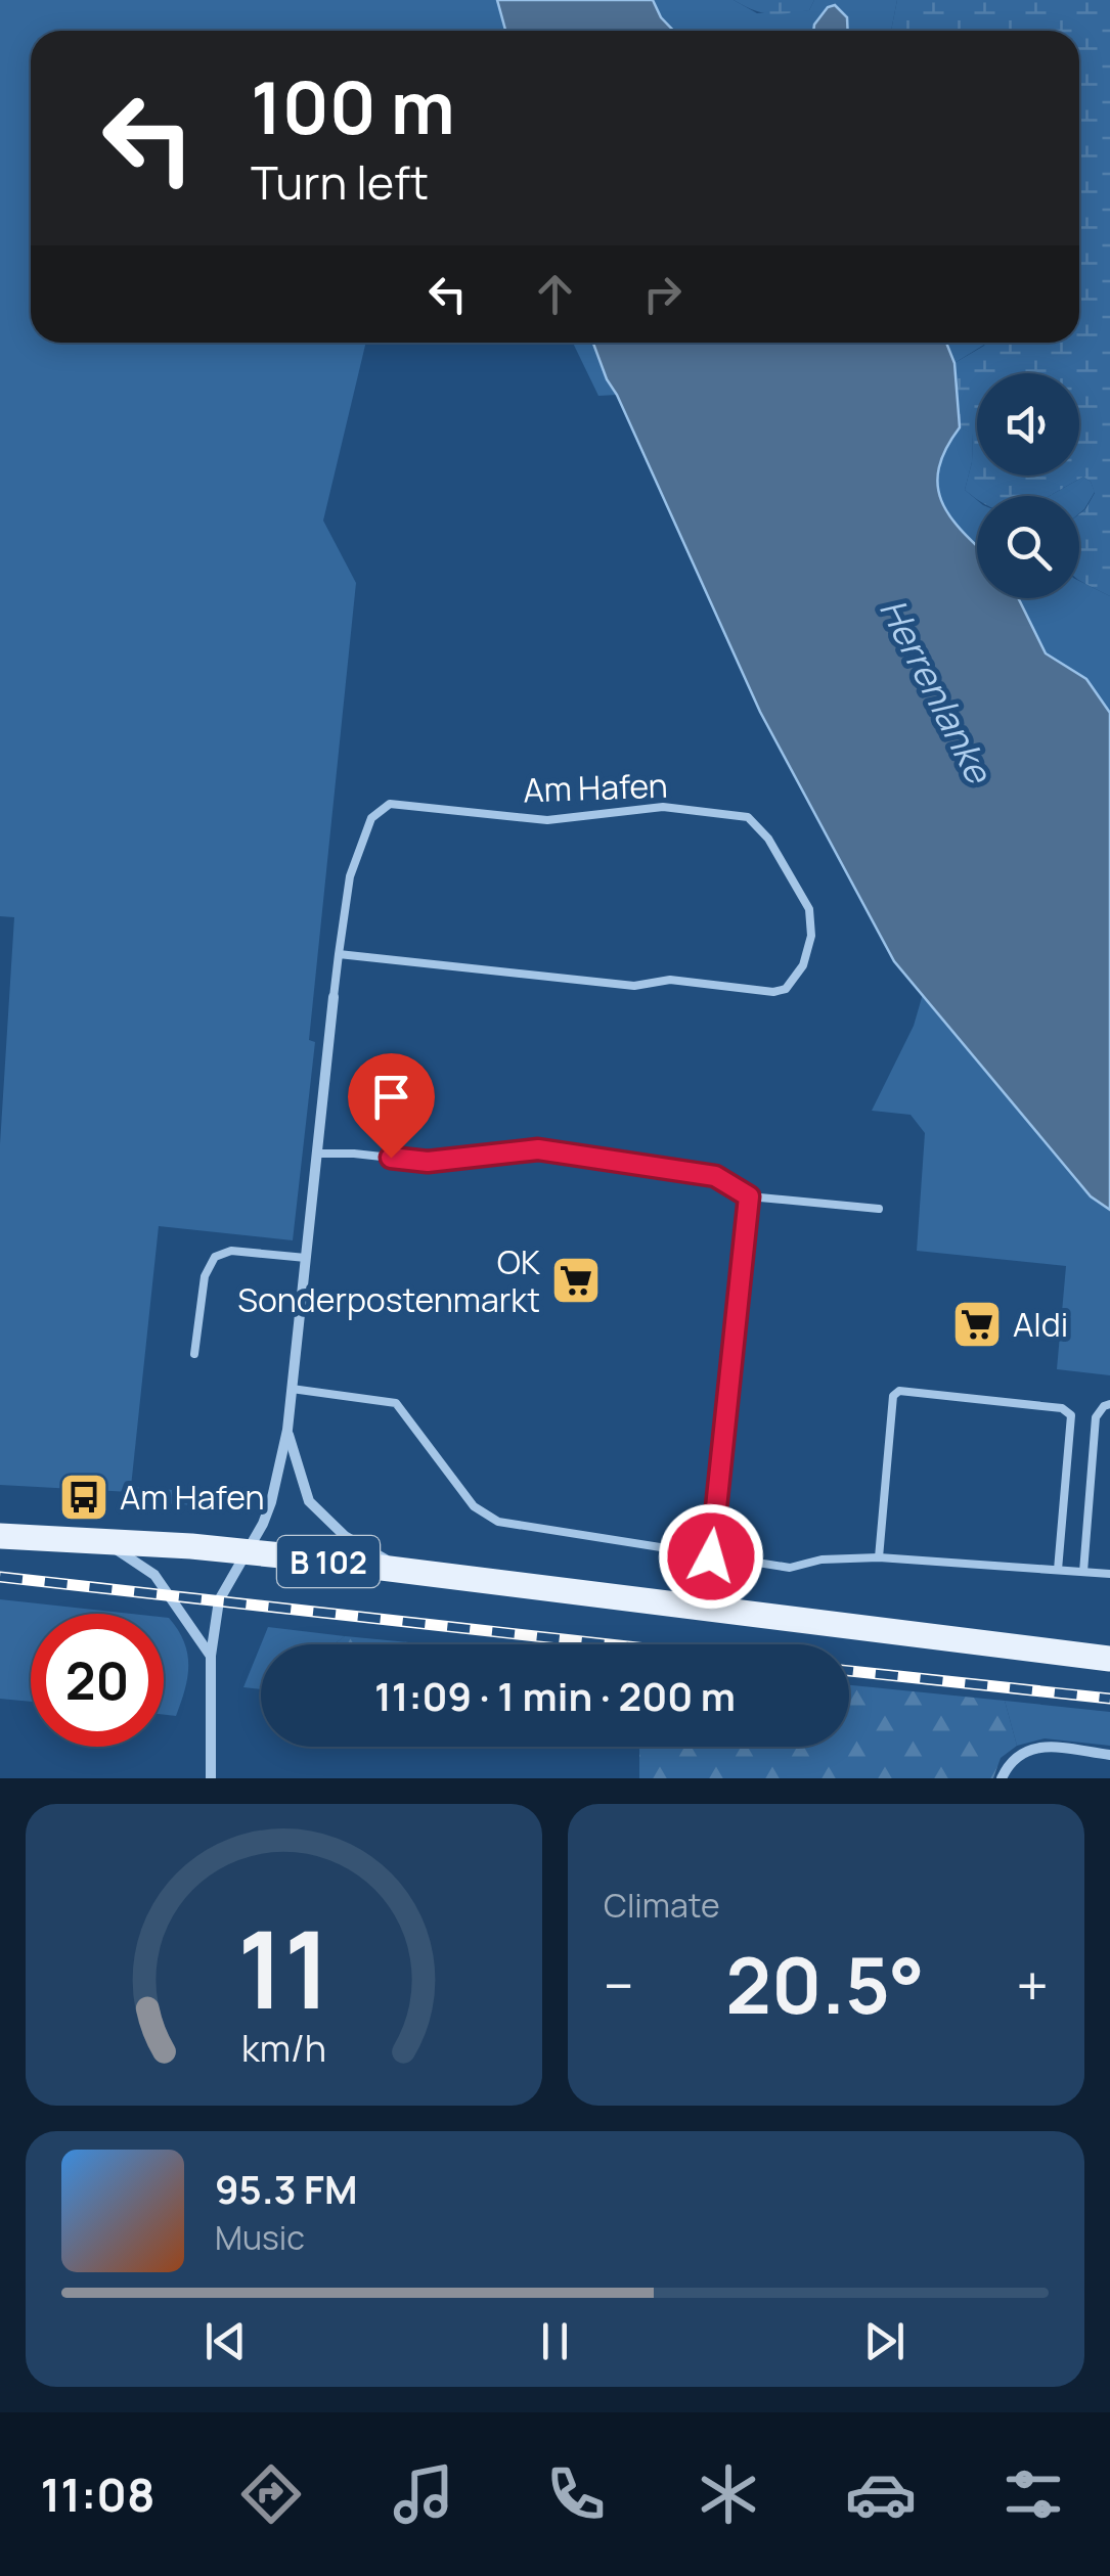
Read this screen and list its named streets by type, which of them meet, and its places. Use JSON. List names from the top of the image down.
{
  "streets": {
    "main road": ["B 102"],
    "street": ["Am Hafen"]
  },
  "crossings": [
    ["Am Hafen", "B 102"]
  ],
  "water": ["Herrenlanke"],
  "places": {
    "supermarket": ["OK Sonderpostenmarkt", "Aldi"],
    "bus stop": ["Am Hafen"]
  },
  "page": {
    "turn": ["100 m", "Turn left"],
    "limit": "20",
    "trip": "11:09 · 1 min · 200 m",
    "tile": "Climate",
    "heat": ["−", "20.5°", "+"],
    "song": ["95.3 FM", "Music"],
    "tabs": "11:08",
    "gauge": ["11", "km/h"]
  }
}
